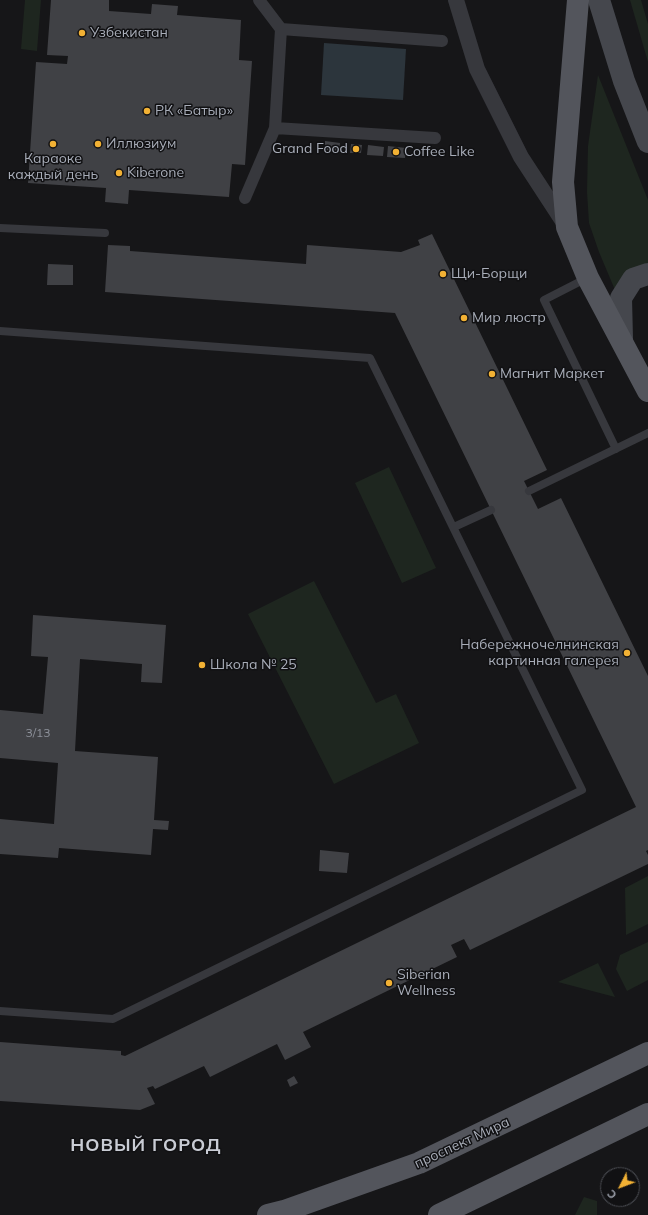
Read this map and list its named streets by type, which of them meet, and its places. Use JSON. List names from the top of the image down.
{
  "streets": {
    "main road": ["проспект Мира"]
  },
  "districts": ["НОВЫЙ ГОРОД"],
  "places": [
    "Узбекистан",
    "РК «Батыр»",
    "Караоке каждый день",
    "Иллюзиум",
    "Grand Food",
    "Coffee Like",
    "Kiberone",
    "Щи-Борщи",
    "Мир люстр",
    "Магнит Маркет",
    "Набережночелнинская картинная галерея",
    "Школа № 25",
    "Siberian Wellness"
  ],
  "house_numbers": ["3/13"],
  "north": "bottom left"
}
